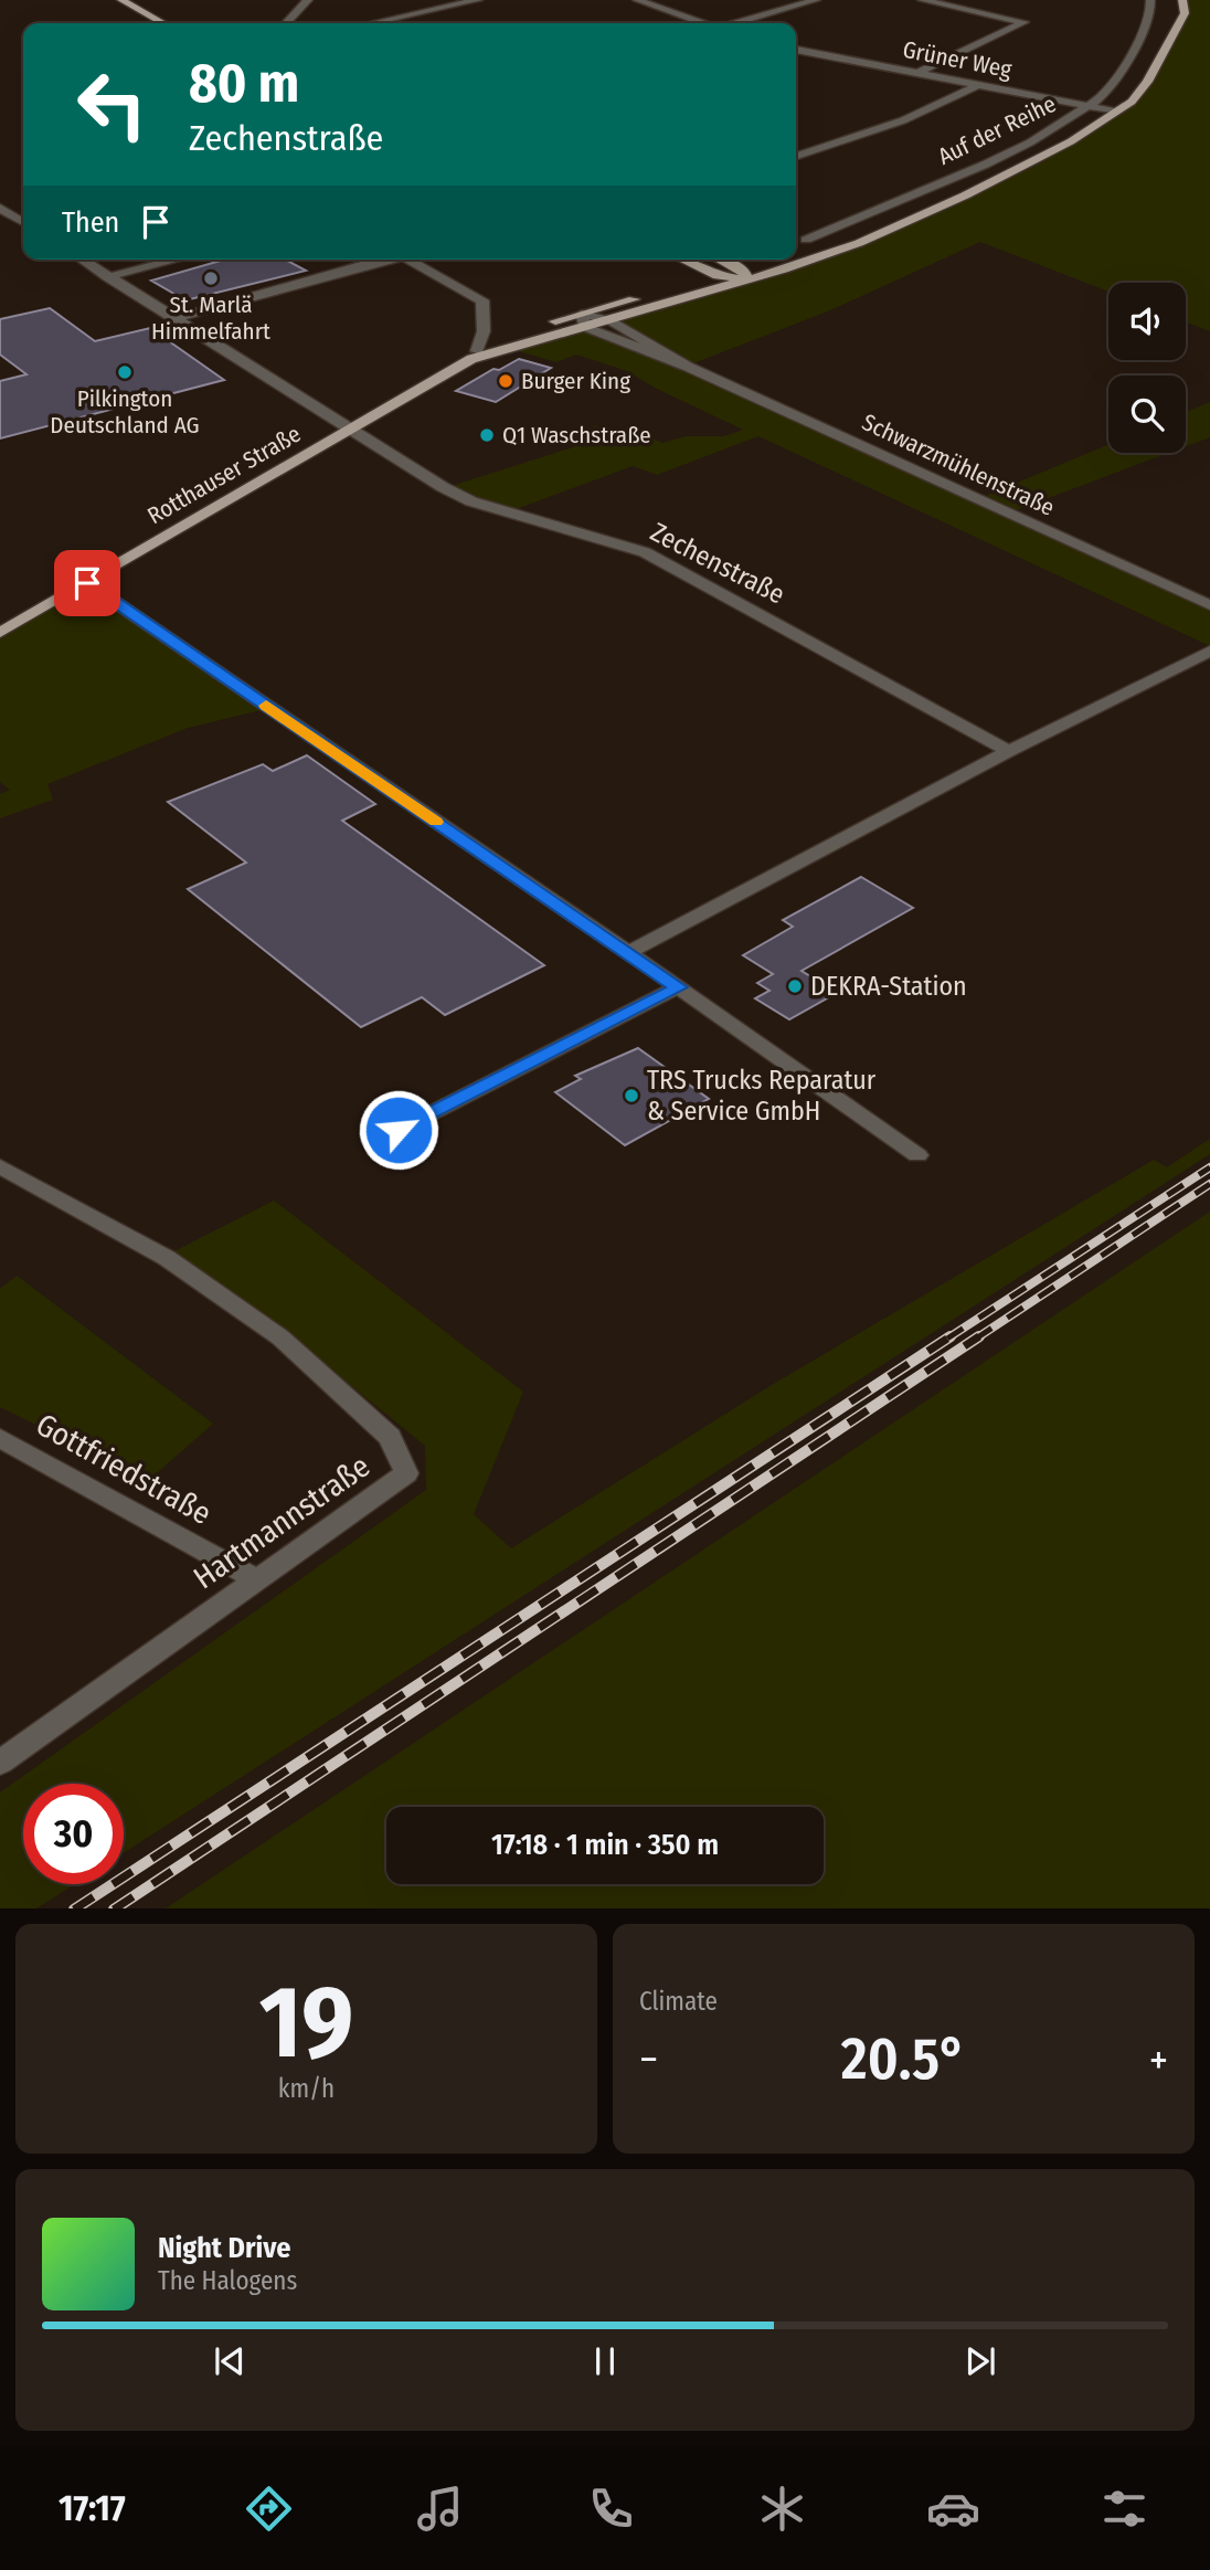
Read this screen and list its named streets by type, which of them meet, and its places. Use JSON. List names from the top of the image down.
{
  "streets": {
    "main road": ["Auf der Reihe", "Rotthauser Straße"],
    "street": [
      "Grüner Weg",
      "Schwarzmühlenstraße",
      "Zechenstraße",
      "Gottfriedstraße",
      "Hartmannstraße"
    ]
  },
  "crossings": [
    ["Grüner Weg", "Auf der Reihe"],
    ["Auf der Reihe", "Schwarzmühlenstraße"],
    ["Auf der Reihe", "Rotthauser Straße"],
    ["Schwarzmühlenstraße", "Rotthauser Straße"],
    ["Rotthauser Straße", "Zechenstraße"],
    ["Gottfriedstraße", "Hartmannstraße"]
  ],
  "places": [
    "St. Marlä Himmelfahrt",
    "Pilkington Deutschland AG",
    "Burger King",
    "Q1 Waschstraße",
    "DEKRA-Station",
    "TRS Trucks Reparatur & Service GmbH"
  ],
  "page": {
    "turn": ["80 m", "Zechenstraße"],
    "then": "Then",
    "limit": "30",
    "trip": "17:18 · 1 min · 350 m",
    "tile": [
      ["19", "km/h"],
      "Climate"
    ],
    "heat": ["−", "20.5°", "+"],
    "song": ["Night Drive", "The Halogens"],
    "tabs": "17:17"
  }
}
